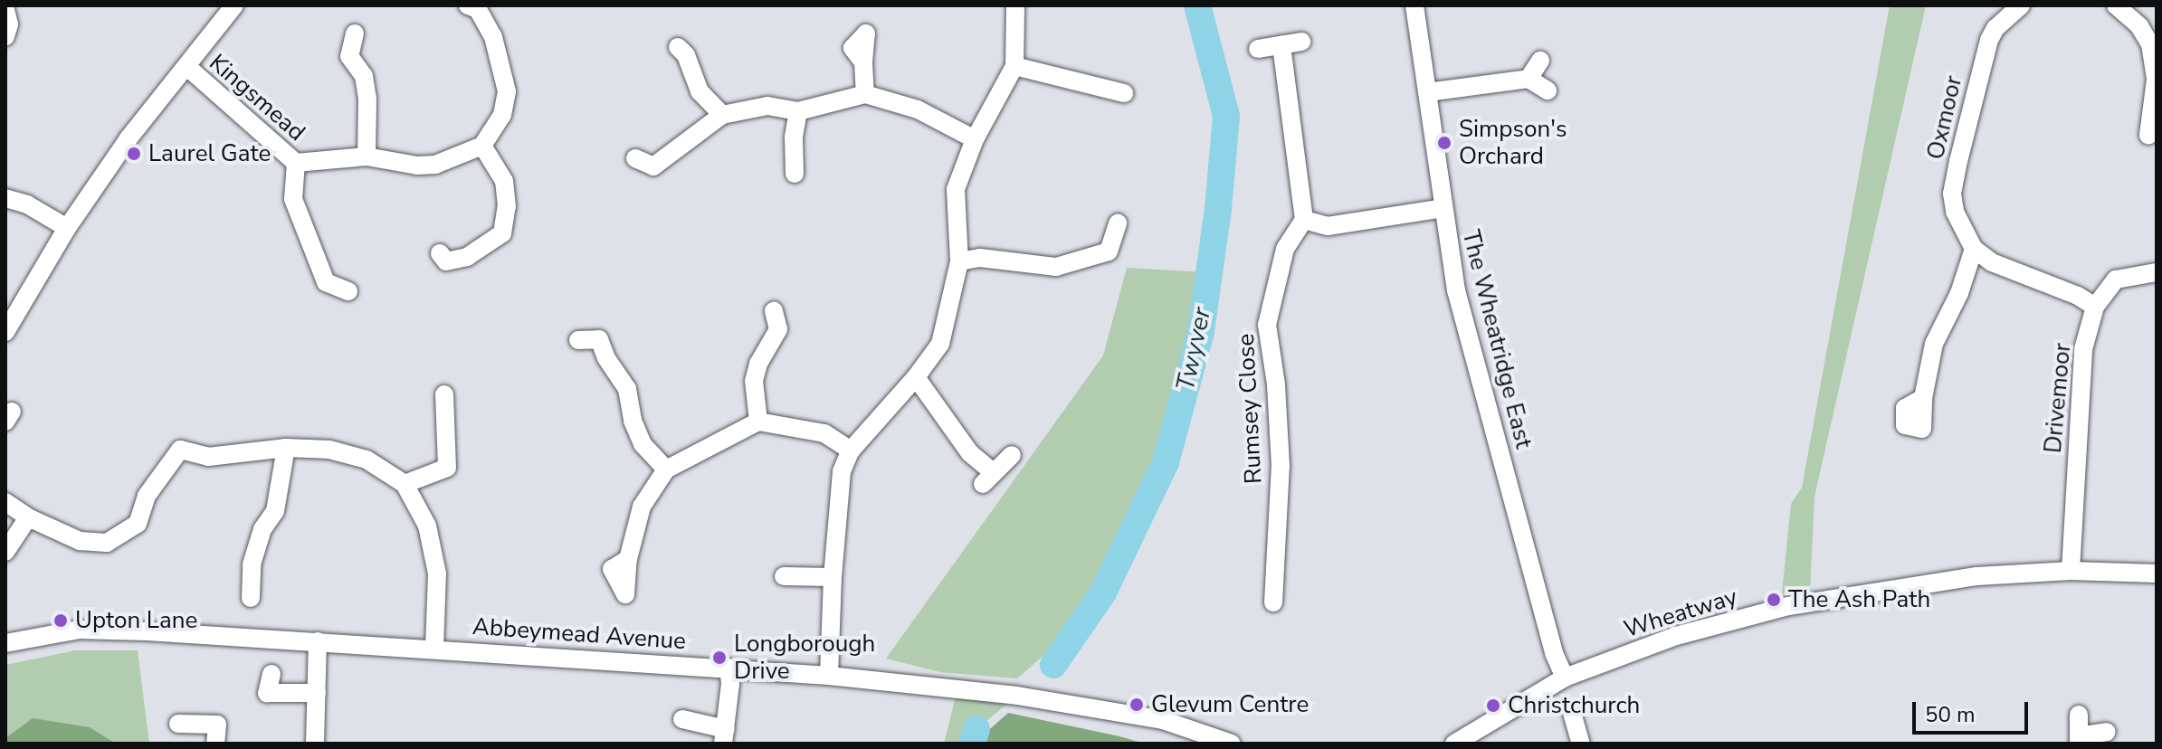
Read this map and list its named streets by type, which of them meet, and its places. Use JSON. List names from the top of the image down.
{
  "streets": {
    "street": [
      "Kingsmead",
      "Oxmoor",
      "The Wheatridge East",
      "Drivemoor",
      "Rumsey Close",
      "Wheatway",
      "Abbeymead Avenue"
    ]
  },
  "crossings": [
    ["The Wheatridge East", "Wheatway"],
    ["Drivemoor", "Wheatway"]
  ],
  "water": ["Twyver"],
  "places": [
    "Simpson's Orchard",
    "Laurel Gate",
    "The Ash Path",
    "Upton Lane",
    "Longborough Drive",
    "Glevum Centre",
    "Christchurch"
  ],
  "scale_bar": "50 m"
}
